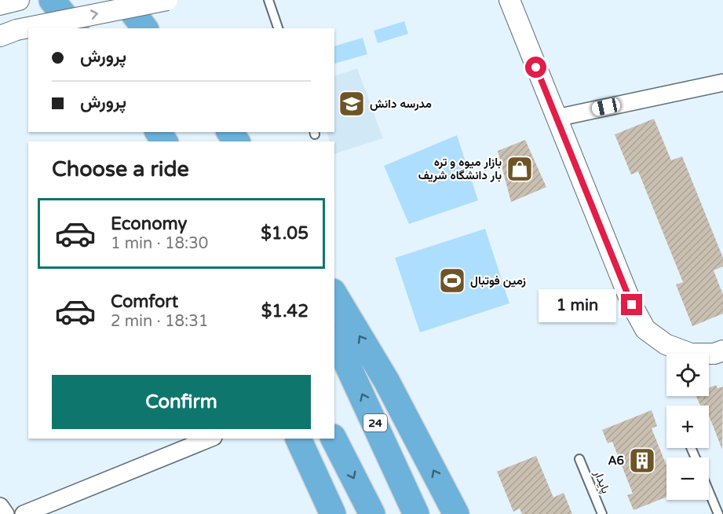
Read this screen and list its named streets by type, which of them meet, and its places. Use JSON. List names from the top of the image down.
{
  "streets": {
    "highway": ["24"],
    "lane": ["پایدار"]
  },
  "places": {
    "school or university": ["مدرسه دانش"],
    "shop": ["بازار میوه و تره بار دانشگاه شریف"],
    "sports": ["زمین فوتبال"],
    "building": ["A6"]
  },
  "page": {
    "banner": ["پرورش", "پرورش"],
    "heading": "Choose a ride",
    "list": [
      {
        "name": "Economy",
        "note": "1 min · 18:30",
        "value": "$1.05"
      },
      {
        "name": "Comfort",
        "note": "2 min · 18:31",
        "value": "$1.42"
      }
    ],
    "bubble": "1 min",
    "map_buttons": ["+", "−"],
    "buttons": "Confirm"
  }
}
